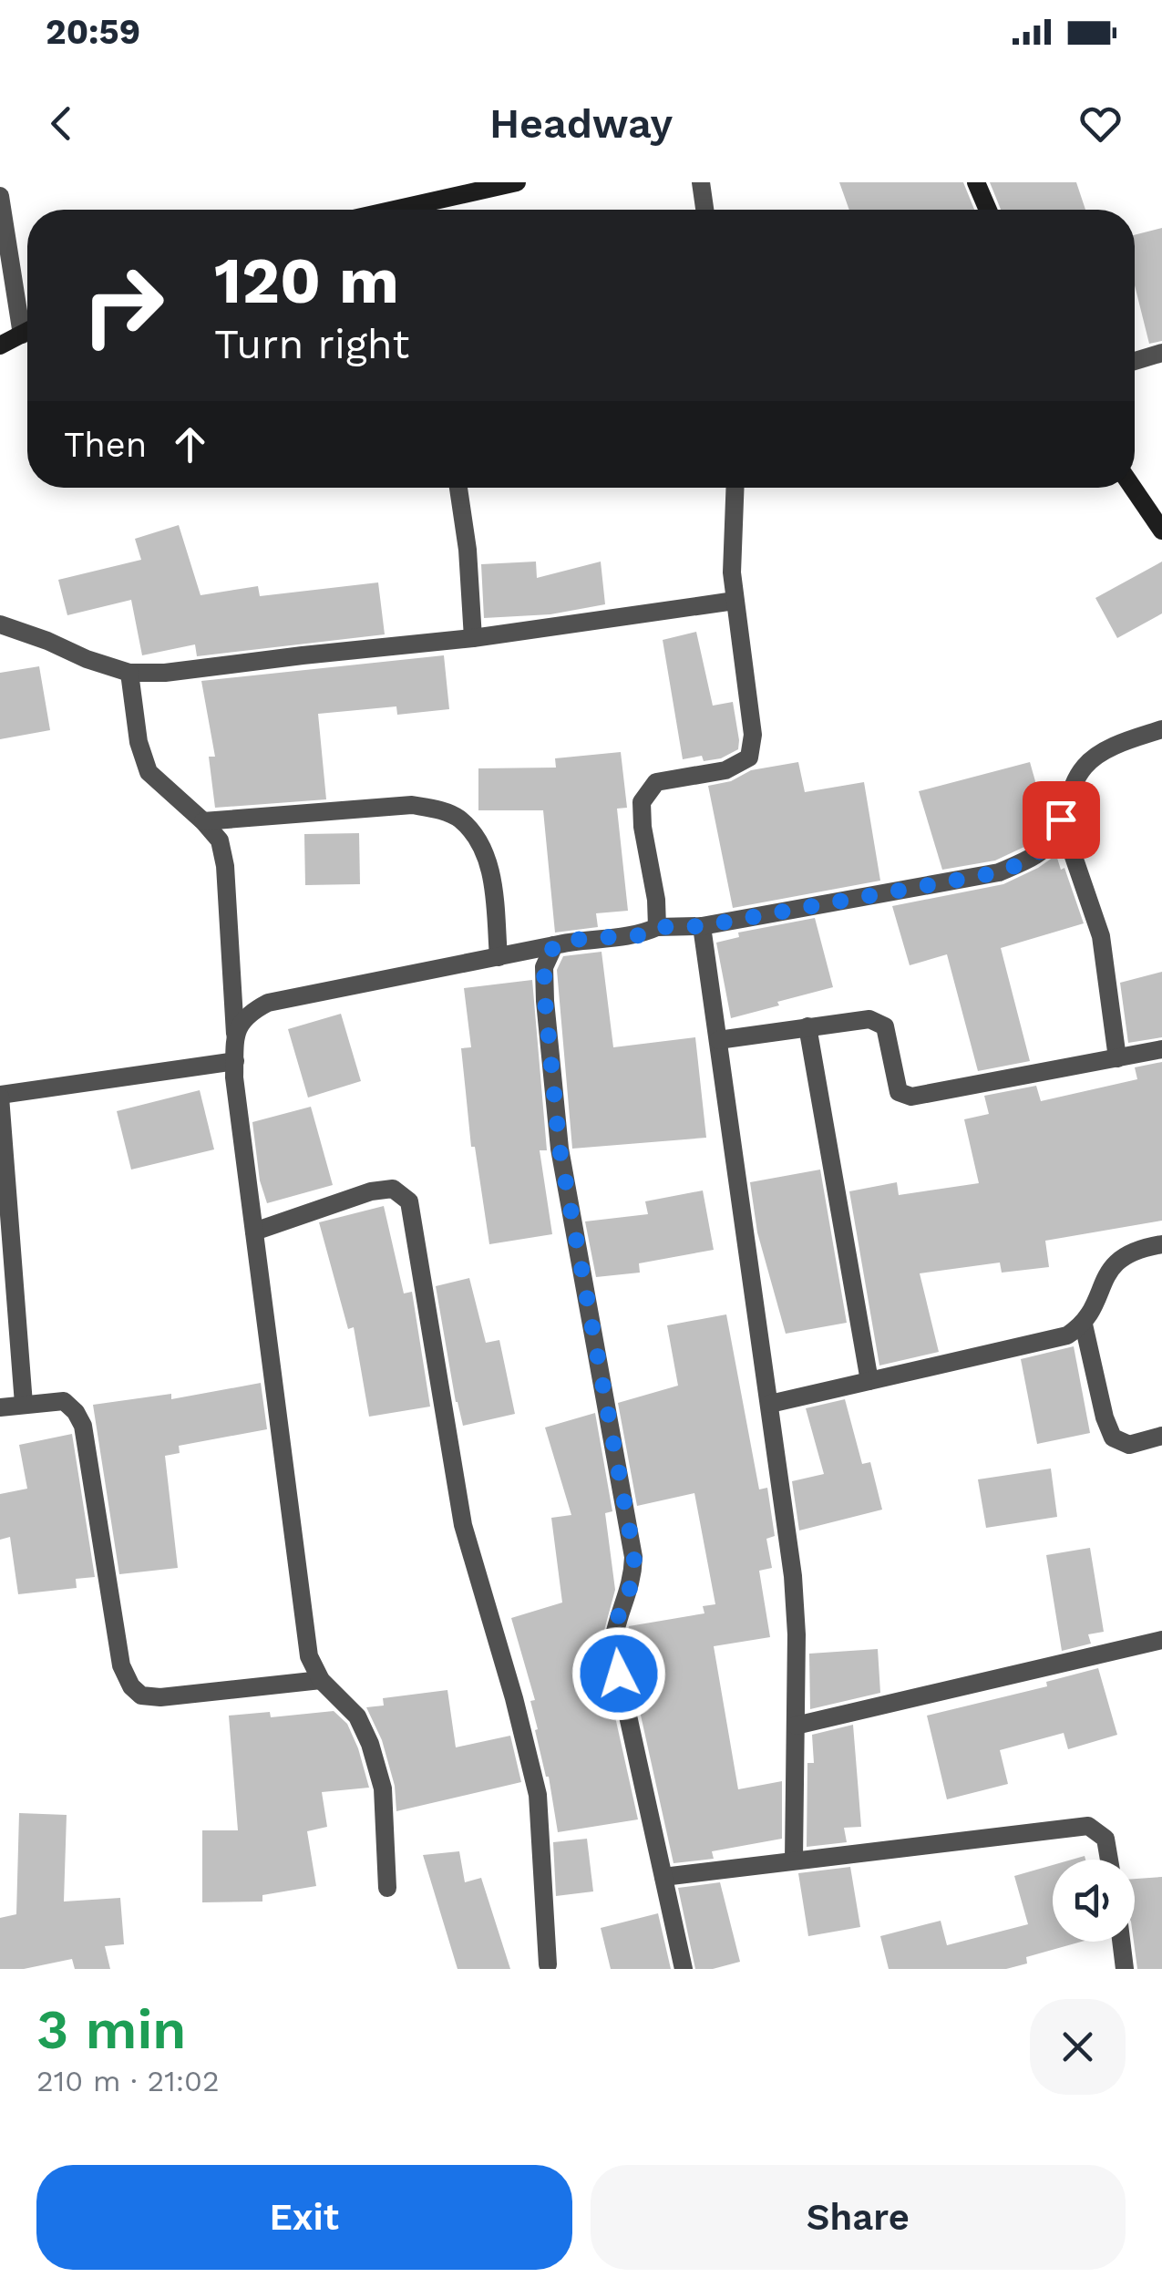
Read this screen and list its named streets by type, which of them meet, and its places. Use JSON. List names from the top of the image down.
{
  "page": {
    "status": "20:59",
    "header": "Headway",
    "turn": ["120 m", "Turn right"],
    "then": "Then",
    "heading": ["3 min", "210 m · 21:02"],
    "buttons": ["Exit", "Share"]
  }
}
